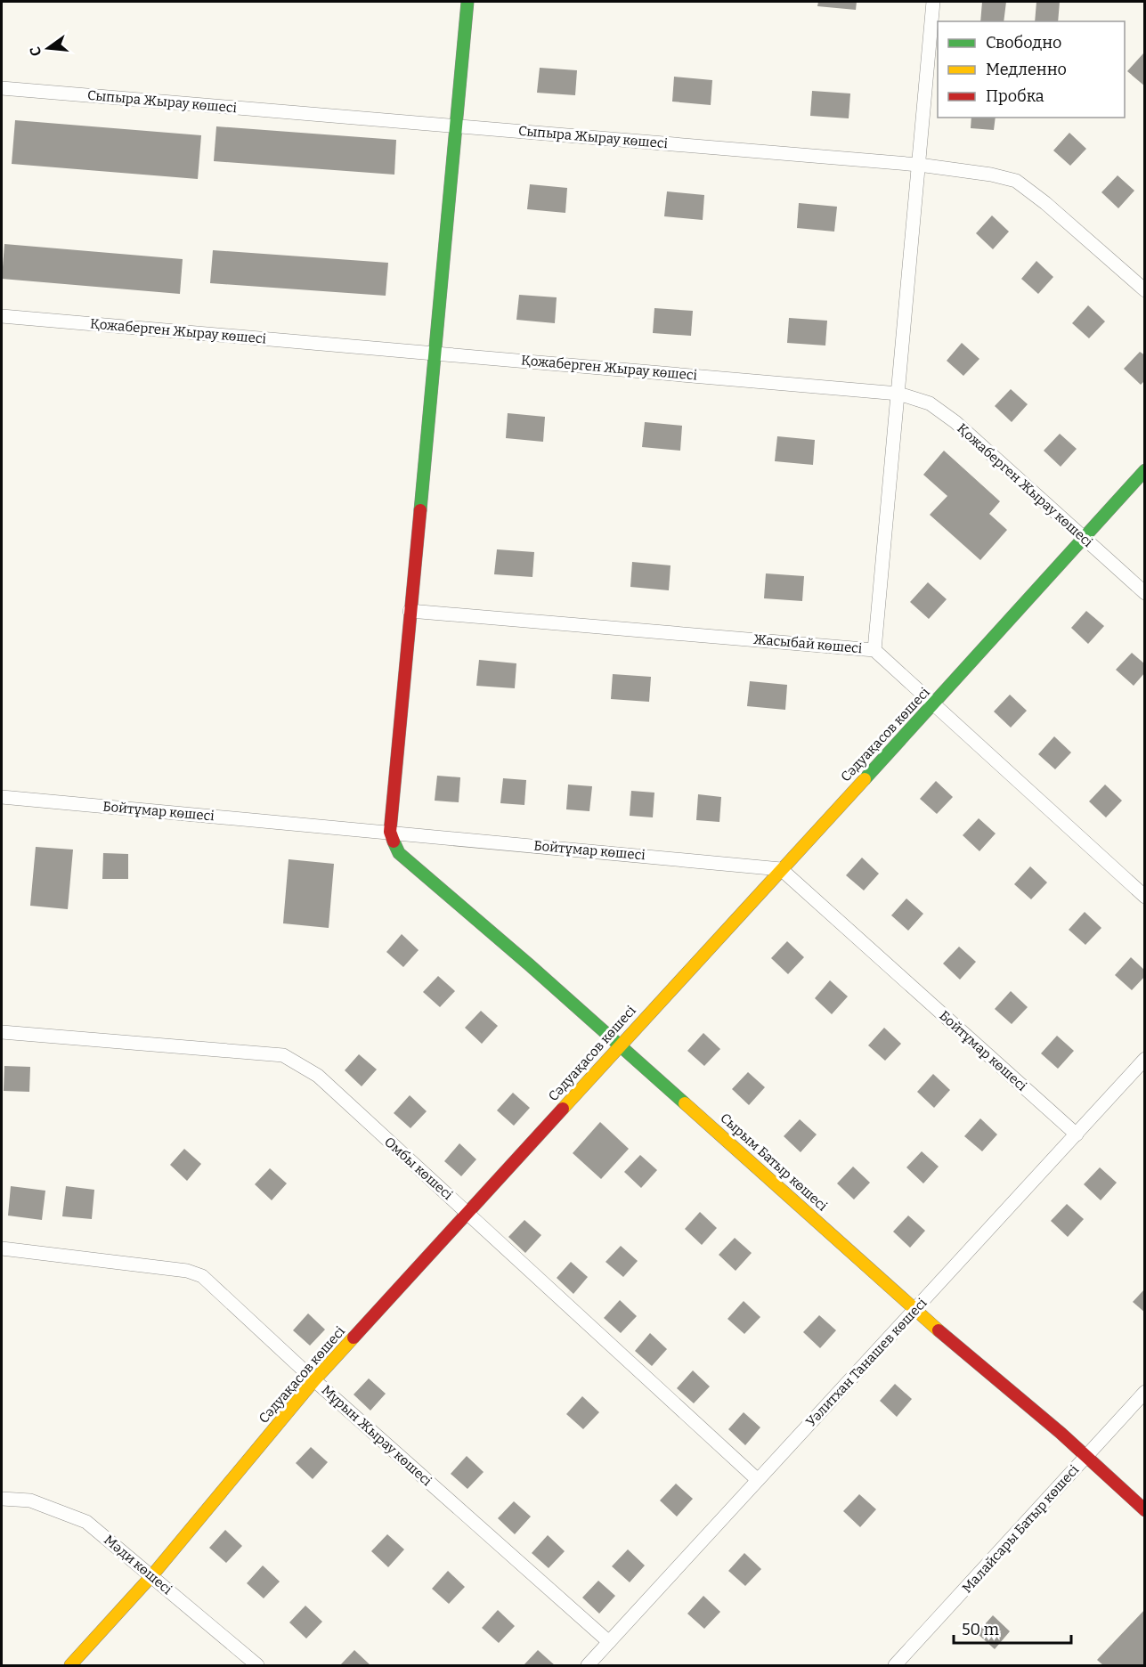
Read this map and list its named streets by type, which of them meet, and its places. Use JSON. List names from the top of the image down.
{
  "streets": {
    "street": [
      "Сыпыра Жырау көшесі",
      "Қожаберген Жырау көшесі",
      "Жасыбай көшесі",
      "Сәдуақасов көшесі",
      "Бойтұмар көшесі",
      "Сырым Батыр көшесі",
      "Омбы көшесі",
      "Уәлитхан Танашев көшесі",
      "Мұрын Жырау көшесі",
      "Малайсары Батыр көшесі",
      "Мәди көшесі"
    ]
  },
  "crossings": [
    ["Қожаберген Жырау көшесі", "Сәдуақасов көшесі"],
    ["Жасыбай көшесі", "Сәдуақасов көшесі"],
    ["Сәдуақасов көшесі", "Бойтұмар көшесі"],
    ["Сәдуақасов көшесі", "Сырым Батыр көшесі"],
    ["Сәдуақасов көшесі", "Омбы көшесі"],
    ["Сәдуақасов көшесі", "Мұрын Жырау көшесі"],
    ["Сәдуақасов көшесі", "Мәди көшесі"],
    ["Бойтұмар көшесі", "Сырым Батыр көшесі"],
    ["Бойтұмар көшесі", "Уәлитхан Танашев көшесі"],
    ["Сырым Батыр көшесі", "Уәлитхан Танашев көшесі"],
    ["Сырым Батыр көшесі", "Малайсары Батыр көшесі"],
    ["Омбы көшесі", "Уәлитхан Танашев көшесі"],
    ["Уәлитхан Танашев көшесі", "Мұрын Жырау көшесі"]
  ],
  "legend": ["Свободно", "Медленно", "Пробка"],
  "scale_bar": "50 m",
  "north": "left"
}
